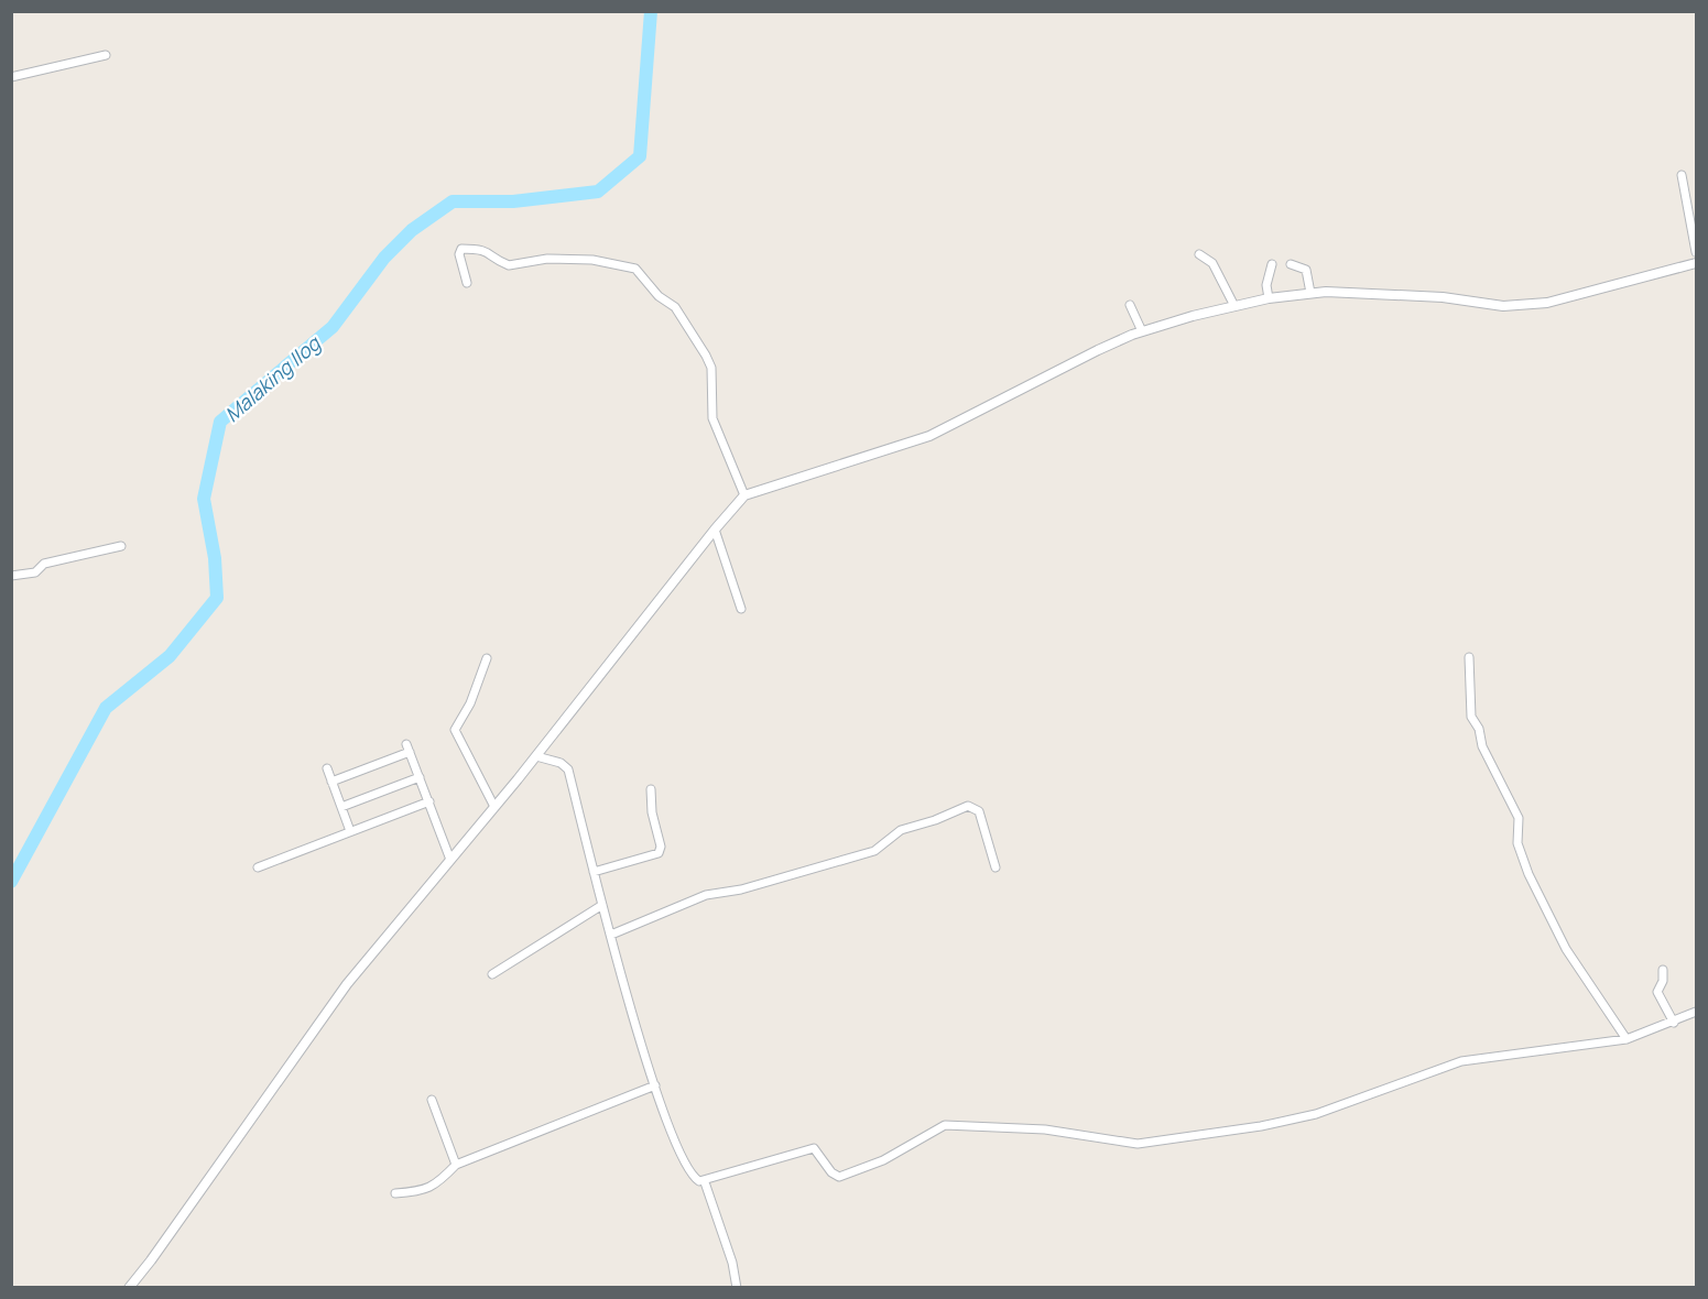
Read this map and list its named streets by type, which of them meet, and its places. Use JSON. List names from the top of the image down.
{
  "water": ["Malaking Ilog"]
}
